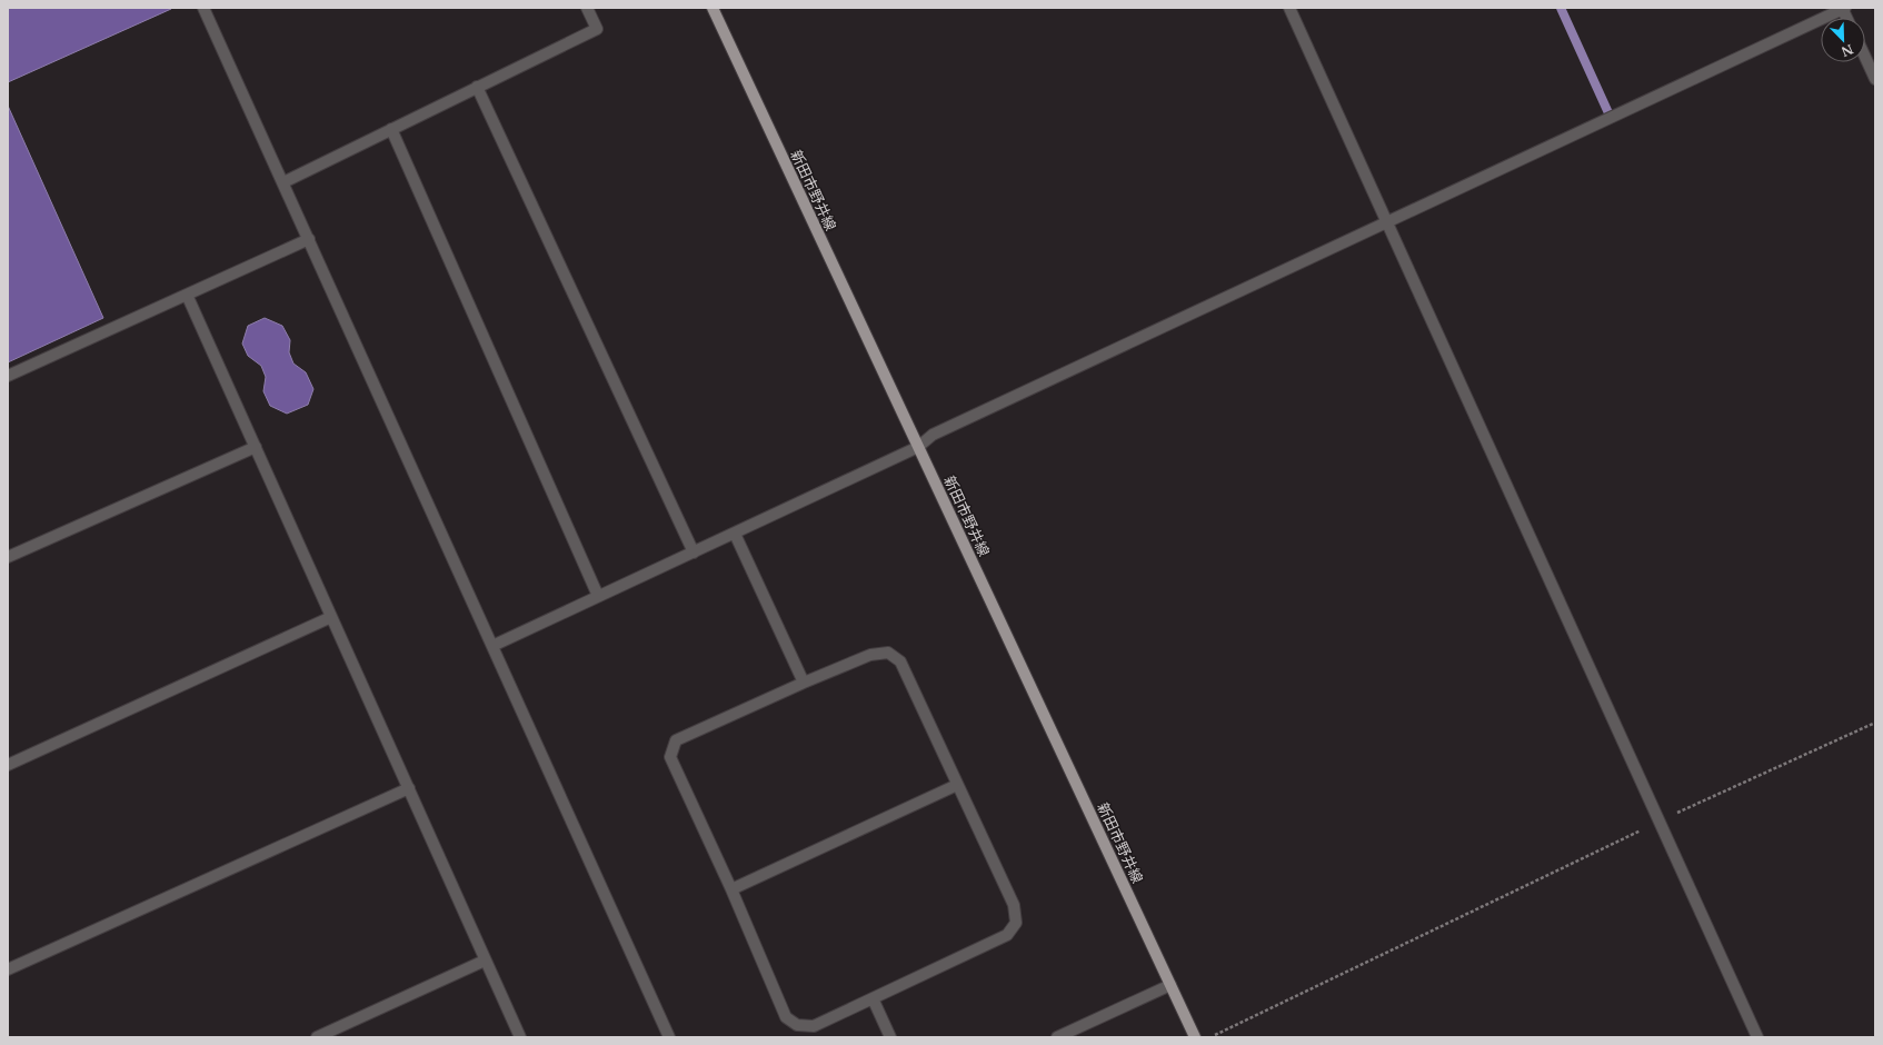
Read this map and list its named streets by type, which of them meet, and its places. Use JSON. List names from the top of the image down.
{
  "streets": {
    "main road": ["新田市野井線"]
  },
  "north": "bottom right"
}
